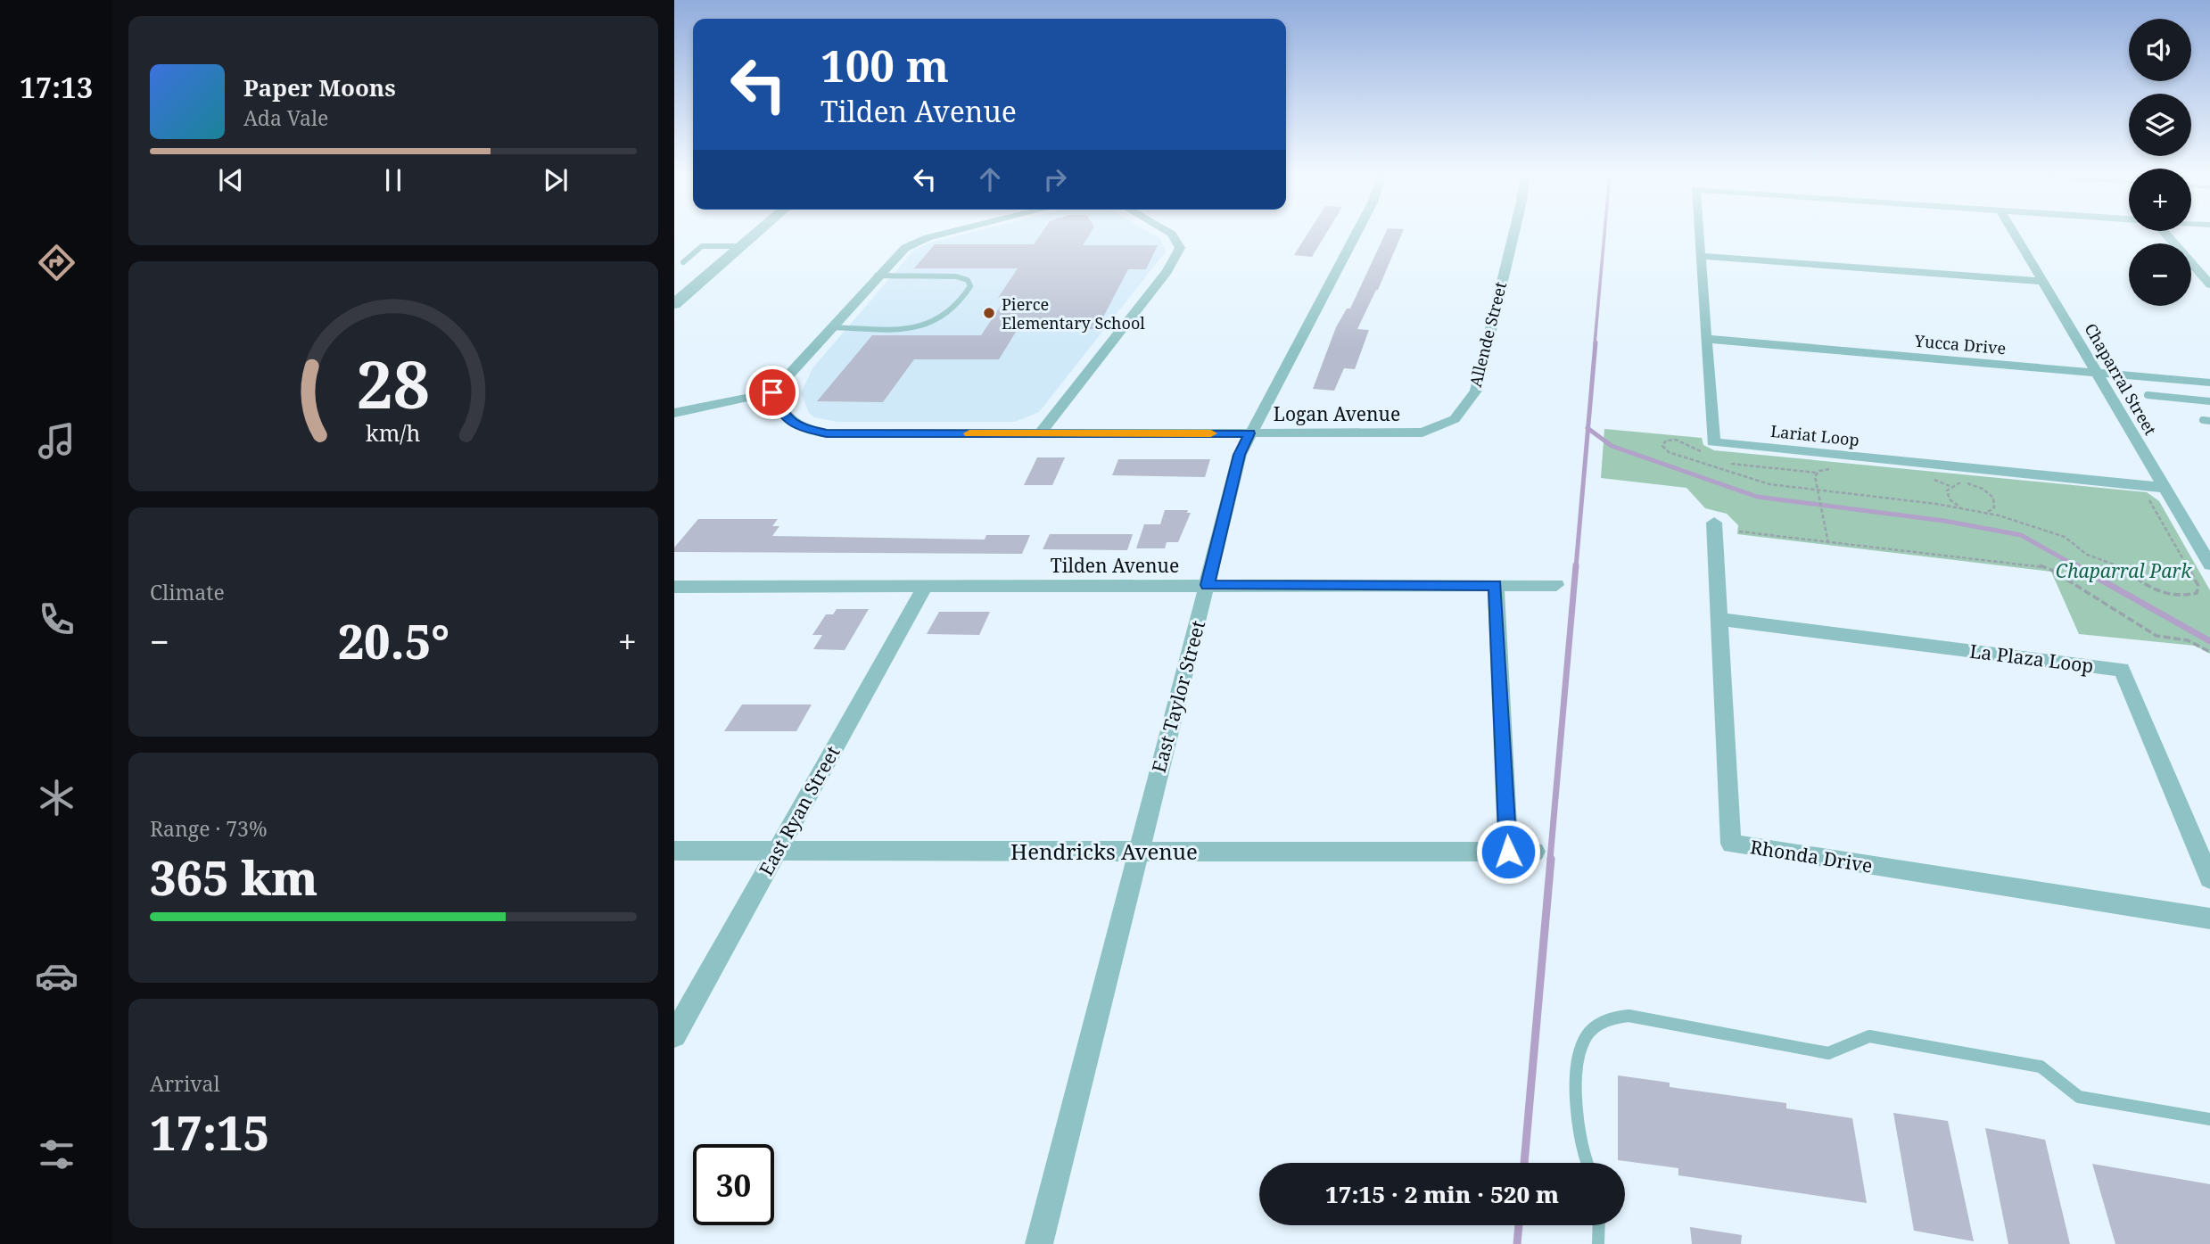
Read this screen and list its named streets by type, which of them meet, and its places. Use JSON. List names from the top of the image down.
{
  "streets": {
    "street": [
      "Allende Street",
      "Yucca Drive",
      "Chaparral Street",
      "Logan Avenue",
      "Lariat Loop",
      "Tilden Avenue",
      "La Plaza Loop",
      "East Taylor Street",
      "East Ryan Street",
      "Hendricks Avenue",
      "Rhonda Drive"
    ]
  },
  "crossings": [
    ["Allende Street", "Logan Avenue"],
    ["Yucca Drive", "Chaparral Street"],
    ["Yucca Drive", "Lariat Loop"],
    ["Chaparral Street", "Lariat Loop"],
    ["Logan Avenue", "East Taylor Street"],
    ["Tilden Avenue", "East Taylor Street"],
    ["Tilden Avenue", "East Ryan Street"],
    ["La Plaza Loop", "Rhonda Drive"],
    ["East Taylor Street", "Hendricks Avenue"],
    ["East Ryan Street", "Hendricks Avenue"]
  ],
  "parks": ["Chaparral Park"],
  "places": ["Pierce Elementary School"],
  "page": {
    "tabs": "17:13",
    "map_buttons": ["+", "−"],
    "turn": ["100 m", "Tilden Avenue"],
    "song": ["Paper Moons", "Ada Vale"],
    "tile": [
      "Climate",
      ["Range · 73%", "365 km"],
      ["Arrival", "17:15"]
    ],
    "heat": ["−", "20.5°", "+"],
    "limit": "30",
    "trip": "17:15 · 2 min · 520 m",
    "gauge": ["28", "km/h"]
  }
}
